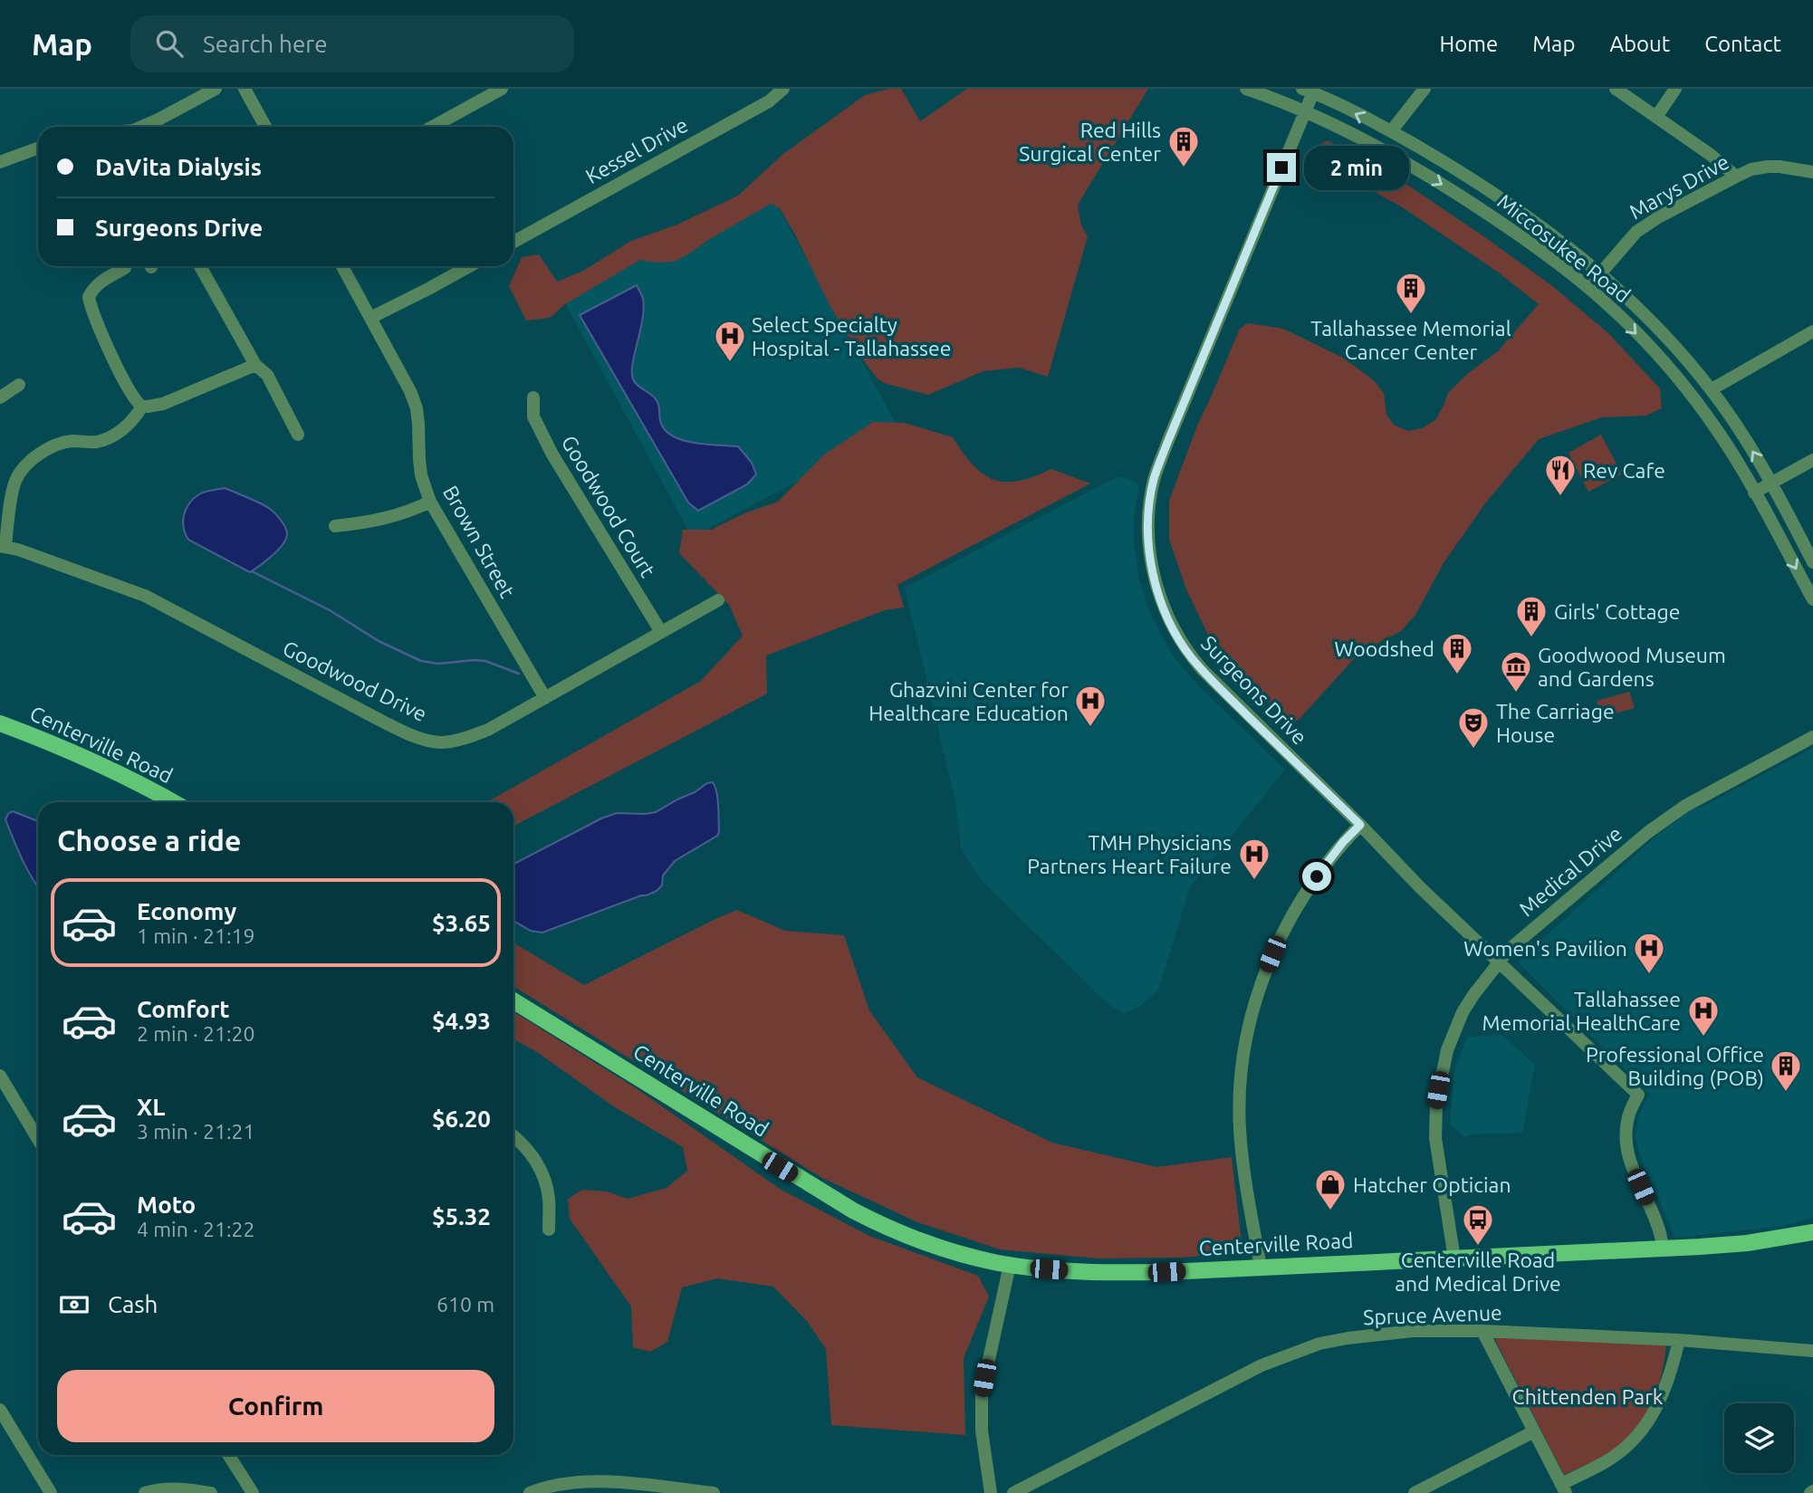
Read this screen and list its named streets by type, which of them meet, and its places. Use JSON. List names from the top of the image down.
{
  "streets": {
    "main road": ["Centerville Road"],
    "street": [
      "Kessel Drive",
      "Marys Drive",
      "Miccosukee Road",
      "Goodwood Court",
      "Brown Street",
      "Goodwood Drive",
      "Surgeons Drive",
      "Medical Drive",
      "Spruce Avenue"
    ]
  },
  "crossings": [
    ["Marys Drive", "Miccosukee Road"],
    ["Miccosukee Road", "Surgeons Drive"],
    ["Goodwood Court", "Goodwood Drive"],
    ["Brown Street", "Goodwood Drive"],
    ["Surgeons Drive", "Centerville Road"],
    ["Surgeons Drive", "Medical Drive"],
    ["Centerville Road", "Medical Drive"]
  ],
  "parks": ["Chittenden Park"],
  "places": {
    "building": [
      "Red Hills Surgical Center",
      "Tallahassee Memorial Cancer Center",
      "Girls' Cottage",
      "Woodshed",
      "Professional Office Building (POB)"
    ],
    "hospital": [
      "Select Specialty Hospital - Tallahassee",
      "Ghazvini Center for Healthcare Education",
      "TMH Physicians Partners Heart Failure",
      "Women's Pavilion",
      "Tallahassee Memorial HealthCare"
    ],
    "restaurant": ["Rev Cafe"],
    "museum": ["Goodwood Museum and Gardens"],
    "theatre": ["The Carriage House"],
    "shop": ["Hatcher Optician"],
    "bus stop": ["Centerville Road and Medical Drive"]
  },
  "page": {
    "header": "Map",
    "search": "Search here",
    "nav": [
      "Home",
      "Map",
      "About",
      "Contact"
    ],
    "banner": ["DaVita Dialysis", "Surgeons Drive"],
    "bubble": "2 min",
    "heading": "Choose a ride",
    "list": [
      {
        "name": "Economy",
        "note": "1 min · 21:19",
        "value": "$3.65"
      },
      {
        "name": "Comfort",
        "note": "2 min · 21:20",
        "value": "$4.93"
      },
      {
        "name": "XL",
        "note": "3 min · 21:21",
        "value": "$6.20"
      },
      {
        "name": "Moto",
        "note": "4 min · 21:22",
        "value": "$5.32"
      }
    ],
    "pay": ["Cash", "610 m"],
    "buttons": "Confirm"
  }
}
